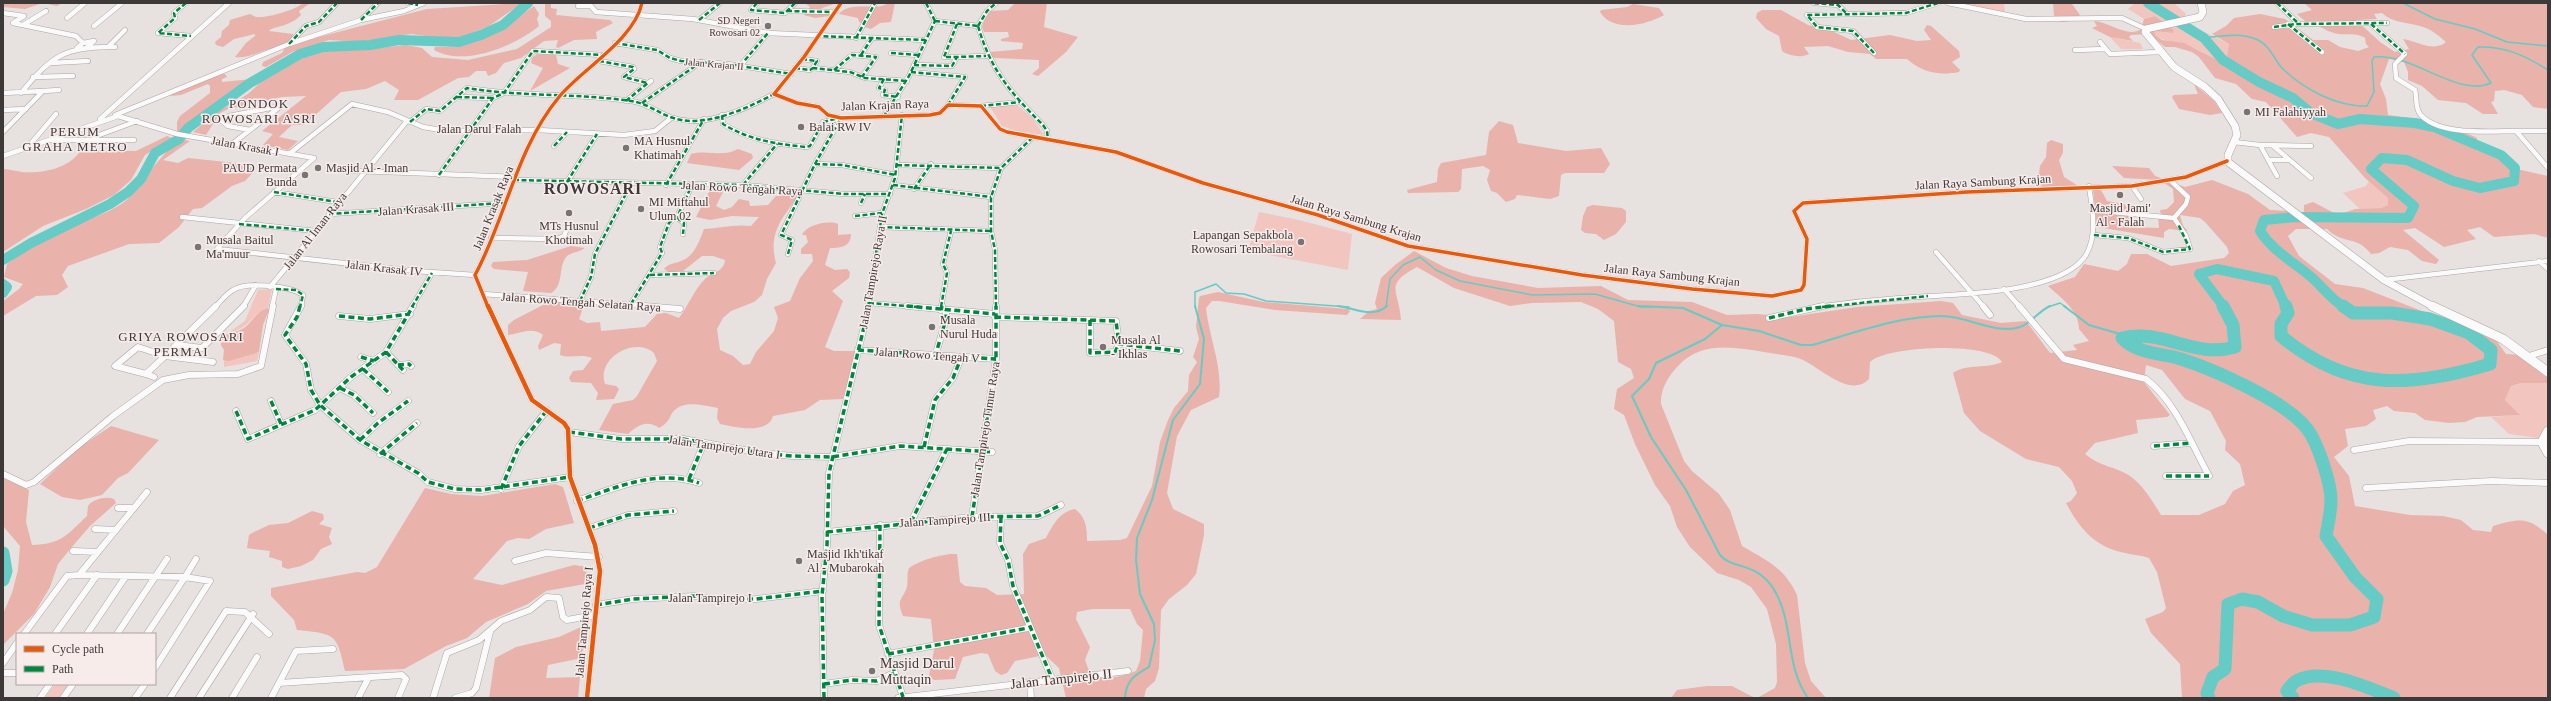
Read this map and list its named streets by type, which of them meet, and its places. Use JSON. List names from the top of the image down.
{
  "streets": {
    "street": [
      "Jalan Krajan II",
      "Jalan Krajan Raya",
      "Jalan Darul Falah",
      "Jalan Krasak I",
      "Jalan Raya Sambung Krajan",
      "Jalan Rowo Tengah Raya",
      "Jalan Krasak Raya",
      "Jalan Krasak III",
      "Jalan Al Iman Raya",
      "Jalan Krasak IV",
      "Jalan Tampirejo Raya II",
      "Jalan Rowo Tengah Selatan Raya",
      "Jalan Rowo Tengah V",
      "Jalan Tampirejo Timur Raya",
      "Jalan Tampirejo Utara I",
      "Jalan Tampirejo III",
      "Jalan Tampirejo I",
      "Jalan Tampirejo Raya I",
      "Jalan Tampirejo II"
    ]
  },
  "crossings": [
    ["Jalan Krajan II", "Jalan Krasak Raya"],
    ["Jalan Darul Falah", "Jalan Krasak I"],
    ["Jalan Darul Falah", "Jalan Krasak Raya"],
    ["Jalan Darul Falah", "Jalan Al Iman Raya"],
    ["Jalan Rowo Tengah Raya", "Jalan Krasak Raya"],
    ["Jalan Rowo Tengah Raya", "Jalan Al Iman Raya"],
    ["Jalan Rowo Tengah Raya", "Jalan Tampirejo Raya II"],
    ["Jalan Krasak Raya", "Jalan Krasak III"],
    ["Jalan Krasak Raya", "Jalan Krasak IV"],
    ["Jalan Krasak III", "Jalan Al Iman Raya"],
    ["Jalan Al Iman Raya", "Jalan Krasak IV"],
    ["Jalan Tampirejo Raya II", "Jalan Rowo Tengah V"],
    ["Jalan Tampirejo Raya II", "Jalan Tampirejo Utara I"],
    ["Jalan Tampirejo Raya II", "Jalan Tampirejo III"],
    ["Jalan Tampirejo Raya II", "Jalan Tampirejo I"],
    ["Jalan Rowo Tengah V", "Jalan Tampirejo Timur Raya"],
    ["Jalan Tampirejo Timur Raya", "Jalan Tampirejo Utara I"],
    ["Jalan Tampirejo Timur Raya", "Jalan Tampirejo III"],
    ["Jalan Tampirejo Utara I", "Jalan Tampirejo Raya I"],
    ["Jalan Tampirejo I", "Jalan Tampirejo Raya I"]
  ],
  "districts": [
    "PONDOK ROWOSARI ASRI",
    "PERUM GRAHA METRO",
    "ROWOSARI",
    "GRIYA ROWOSARI PERMAI"
  ],
  "places": [
    "SD Negeri Rowosari 02",
    "MI Falahiyyah",
    "Balai RW IV",
    "MA Husnul Khatimah",
    "Masjid Al - Iman",
    "PAUD Permata Bunda",
    "Masjid Jami' Al - Falah",
    "MI Miftahul Ulum 02",
    "MTs Husnul Khotimah",
    "Lapangan Sepakbola Rowosari Tembalang",
    "Musala Baitul Ma'muur",
    "Musala Nurul Huda",
    "Musala Al - Ikhlas",
    "Masjid Ikh'tikaf Al - Mubarokah",
    "Masjid Darul Muttaqin"
  ],
  "legend": ["Cycle path", "Path"]
}
